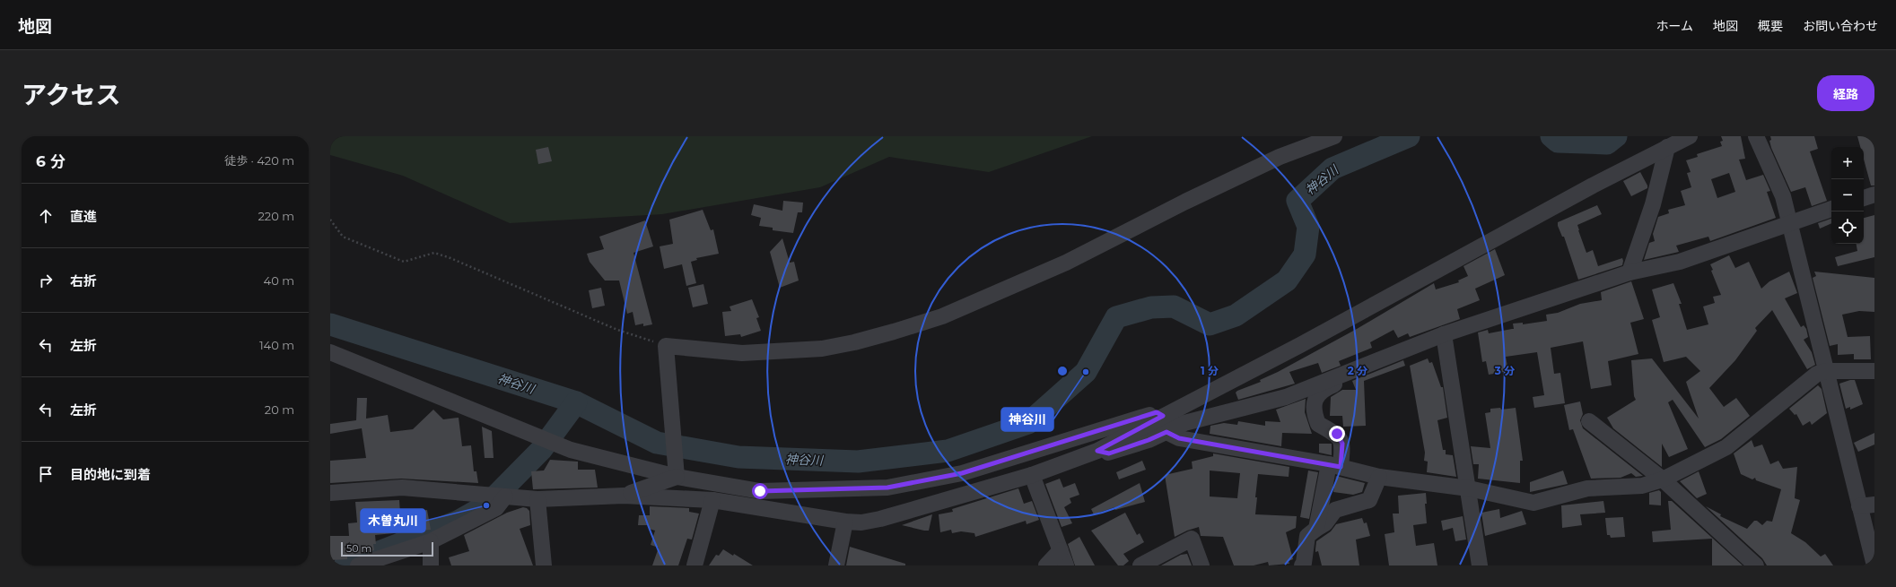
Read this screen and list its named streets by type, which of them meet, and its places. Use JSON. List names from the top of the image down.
{
  "water": ["神谷川"],
  "places": ["神谷川", "木曽丸川"],
  "scale_bar": "50 m",
  "page": {
    "header": "地図",
    "nav": [
      "ホーム",
      "地図",
      "概要",
      "お問い合わせ"
    ],
    "title": "アクセス",
    "buttons": "経路",
    "heading": ["6 分", "徒歩 · 420 m"],
    "map_buttons": ["+", "−"],
    "list": [
      ["直進", "220 m"],
      ["右折", "40 m"],
      ["左折", "140 m"],
      ["左折", "20 m"],
      "目的地に到着"
    ],
    "scale": "50 m"
  },
  "rings": ["1 分", "2 分", "3 分"]
}
